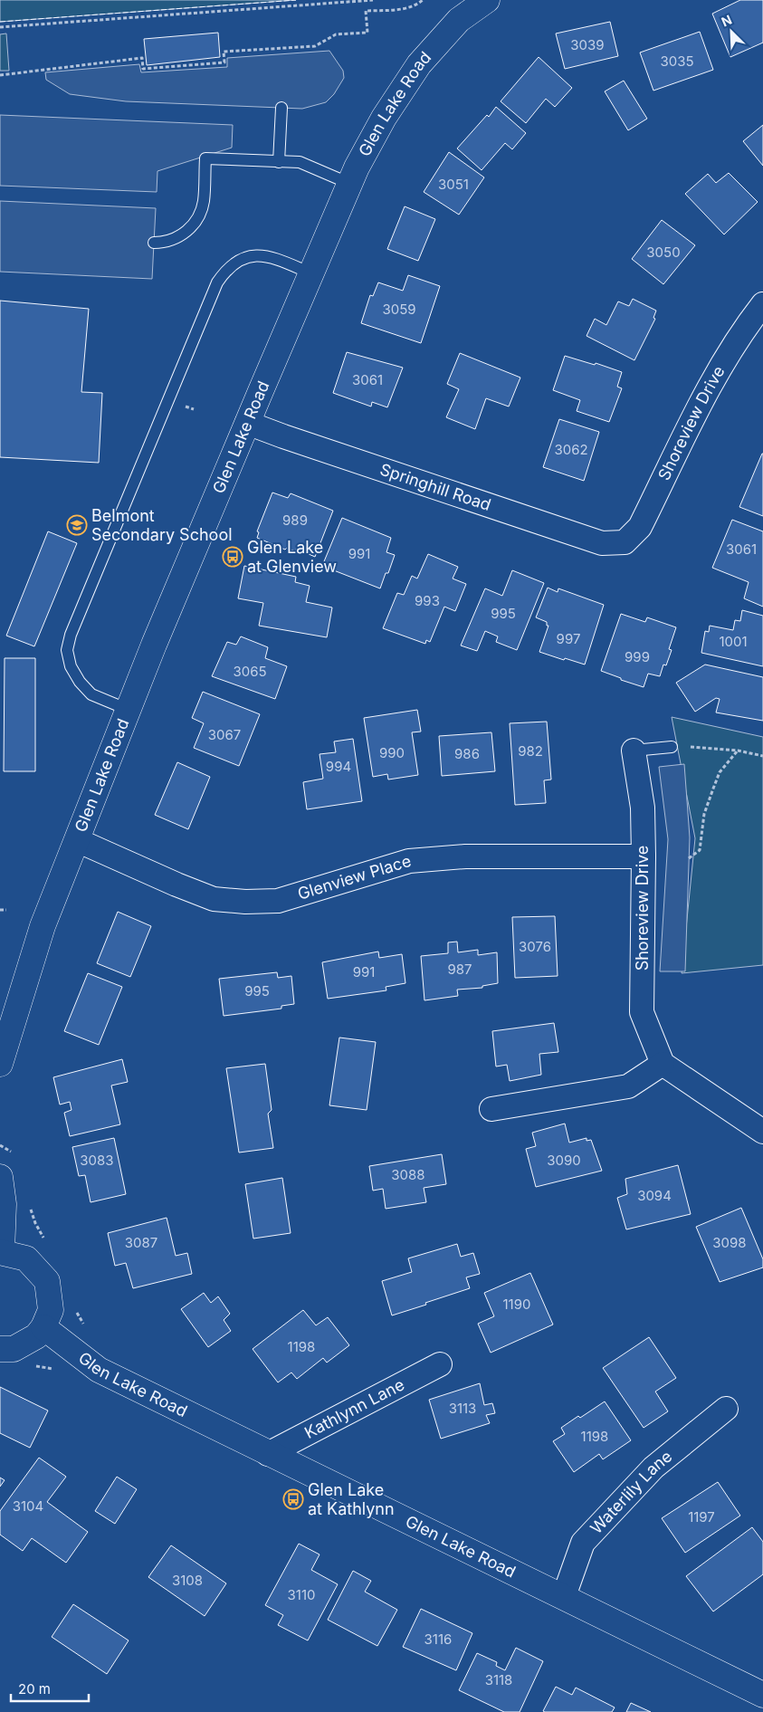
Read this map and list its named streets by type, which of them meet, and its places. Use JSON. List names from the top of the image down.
{
  "streets": {
    "street": [
      "Glen Lake Road",
      "Shoreview Drive",
      "Springhill Road",
      "Glenview Place",
      "Kathlynn Lane",
      "Waterlily Lane"
    ]
  },
  "crossings": [
    ["Glen Lake Road", "Springhill Road"],
    ["Glen Lake Road", "Glenview Place"],
    ["Glen Lake Road", "Kathlynn Lane"],
    ["Glen Lake Road", "Waterlily Lane"],
    ["Shoreview Drive", "Springhill Road"],
    ["Shoreview Drive", "Glenview Place"]
  ],
  "places": {
    "school or university": ["Belmont Secondary School"],
    "bus stop": ["Glen Lake at Glenview", "Glen Lake at Kathlynn"]
  },
  "house_numbers": [
    "3039",
    "3035",
    "3051",
    "3050",
    "3059",
    "3061",
    "3062",
    "989",
    "3061",
    "991",
    "993",
    "995",
    "997",
    "1001",
    "999",
    "3065",
    "3067",
    "982",
    "990",
    "986",
    "994",
    "3076",
    "987",
    "991",
    "995",
    "3083",
    "3090",
    "3088",
    "3094",
    "3087",
    "3098",
    "1190",
    "1198",
    "3113",
    "1198",
    "3104",
    "1197",
    "3108",
    "3110",
    "3116",
    "3118"
  ],
  "scale_bar": "20 m",
  "north": "top left"
}
